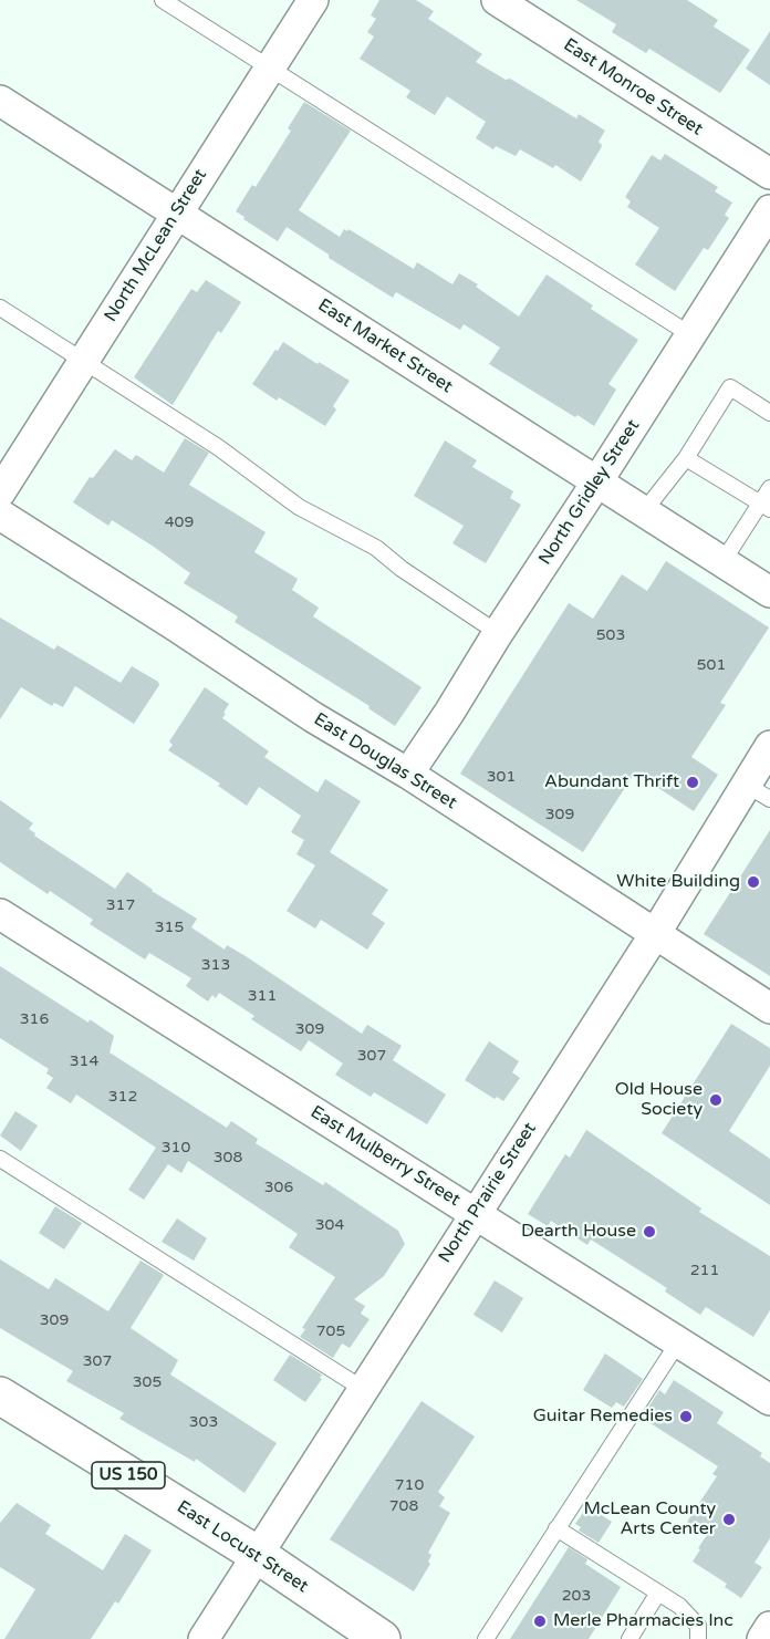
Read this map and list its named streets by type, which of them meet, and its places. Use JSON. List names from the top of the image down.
{
  "streets": {
    "main road": ["US 150", "East Locust Street"],
    "street": [
      "East Monroe Street",
      "North McLean Street",
      "East Market Street",
      "North Gridley Street",
      "East Douglas Street",
      "East Mulberry Street",
      "North Prairie Street"
    ]
  },
  "crossings": [
    ["North McLean Street", "East Market Street"],
    ["East Market Street", "North Gridley Street"],
    ["North Gridley Street", "East Douglas Street"],
    ["East Douglas Street", "North Prairie Street"],
    ["East Mulberry Street", "North Prairie Street"],
    ["North Prairie Street", "East Locust Street"]
  ],
  "places": [
    "Abundant Thrift",
    "White Building",
    "Old House Society",
    "Dearth House",
    "Guitar Remedies",
    "McLean County Arts Center",
    "Merle Pharmacies Inc"
  ],
  "house_numbers": [
    "409",
    "503",
    "501",
    "301",
    "309",
    "317",
    "315",
    "313",
    "311",
    "316",
    "309",
    "307",
    "314",
    "312",
    "310",
    "308",
    "306",
    "304",
    "211",
    "309",
    "705",
    "307",
    "305",
    "303",
    "710",
    "708",
    "203"
  ]
}
